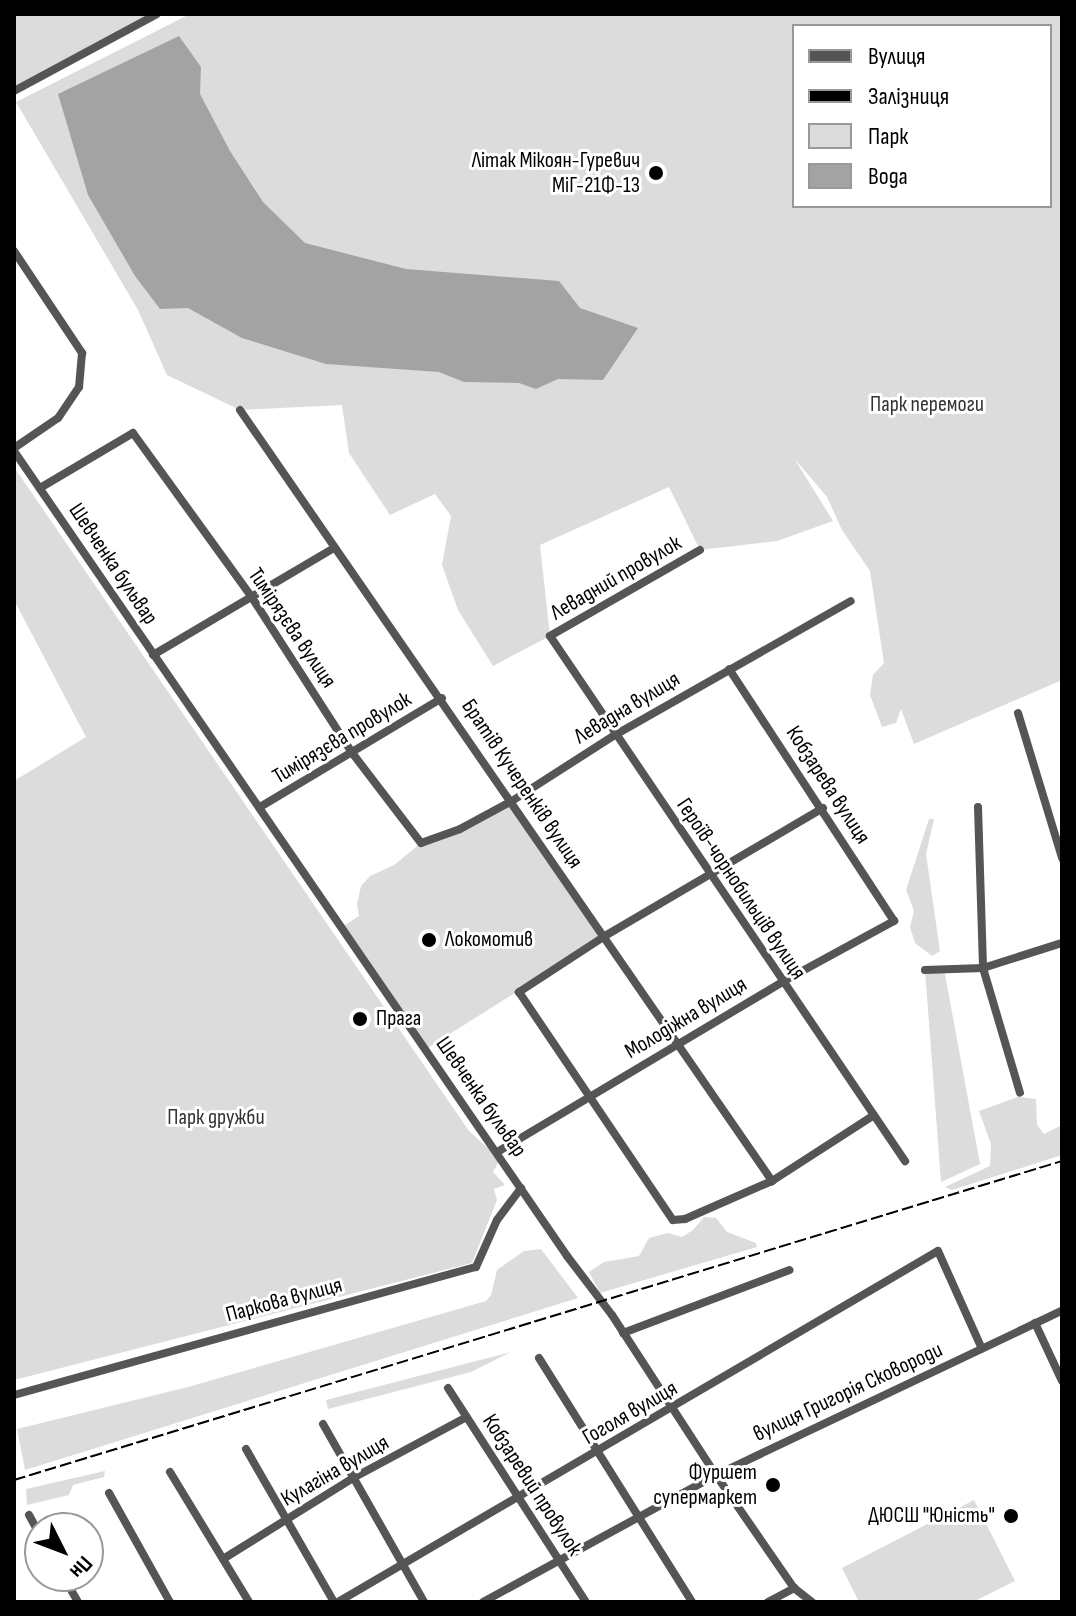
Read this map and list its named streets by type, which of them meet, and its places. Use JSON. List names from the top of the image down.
{
  "streets": {
    "street": [
      "Шевченка бульвар",
      "Левадний провулок",
      "Тимірязєва вулиця",
      "Левадна вулиця",
      "Тимірязєва провулок",
      "Братів Кучеренків вулиця",
      "Кобзарева вулиця",
      "Героїв-чорнобильців вулиця",
      "Молодіжна вулиця",
      "Паркова вулиця",
      "вулиця Григорія Сковороди",
      "Гоголя вулиця",
      "Кулагіна вулиця",
      "Кобзаревий провулок"
    ]
  },
  "crossings": [
    ["Шевченка бульвар", "Тимірязєва вулиця"],
    ["Шевченка бульвар", "Тимірязєва провулок"],
    ["Шевченка бульвар", "Молодіжна вулиця"],
    ["Шевченка бульвар", "Паркова вулиця"],
    ["Шевченка бульвар", "вулиця Григорія Сковороди"],
    ["Шевченка бульвар", "Гоголя вулиця"],
    ["Левадний провулок", "Героїв-чорнобильців вулиця"],
    ["Тимірязєва вулиця", "Левадна вулиця"],
    ["Тимірязєва вулиця", "Тимірязєва провулок"],
    ["Левадна вулиця", "Братів Кучеренків вулиця"],
    ["Левадна вулиця", "Кобзарева вулиця"],
    ["Левадна вулиця", "Героїв-чорнобильців вулиця"],
    ["Тимірязєва провулок", "Братів Кучеренків вулиця"],
    ["Братів Кучеренків вулиця", "Молодіжна вулиця"],
    ["Кобзарева вулиця", "Молодіжна вулиця"],
    ["Героїв-чорнобильців вулиця", "Молодіжна вулиця"],
    ["вулиця Григорія Сковороди", "Гоголя вулиця"],
    ["вулиця Григорія Сковороди", "Кобзаревий провулок"],
    ["Гоголя вулиця", "Кобзаревий провулок"],
    ["Кулагіна вулиця", "Кобзаревий провулок"]
  ],
  "parks": ["Парк перемоги", "Парк дружби"],
  "places": [
    "Літак Мікоян-Гуревич МiГ-21Ф-13",
    "Локомотив",
    "Прага",
    "Фуршет супермаркет",
    "ДЮСШ \"Юність\""
  ],
  "legend": [
    "Вулиця",
    "Залізниця",
    "Парк",
    "Вода"
  ],
  "north": "bottom right"
}
